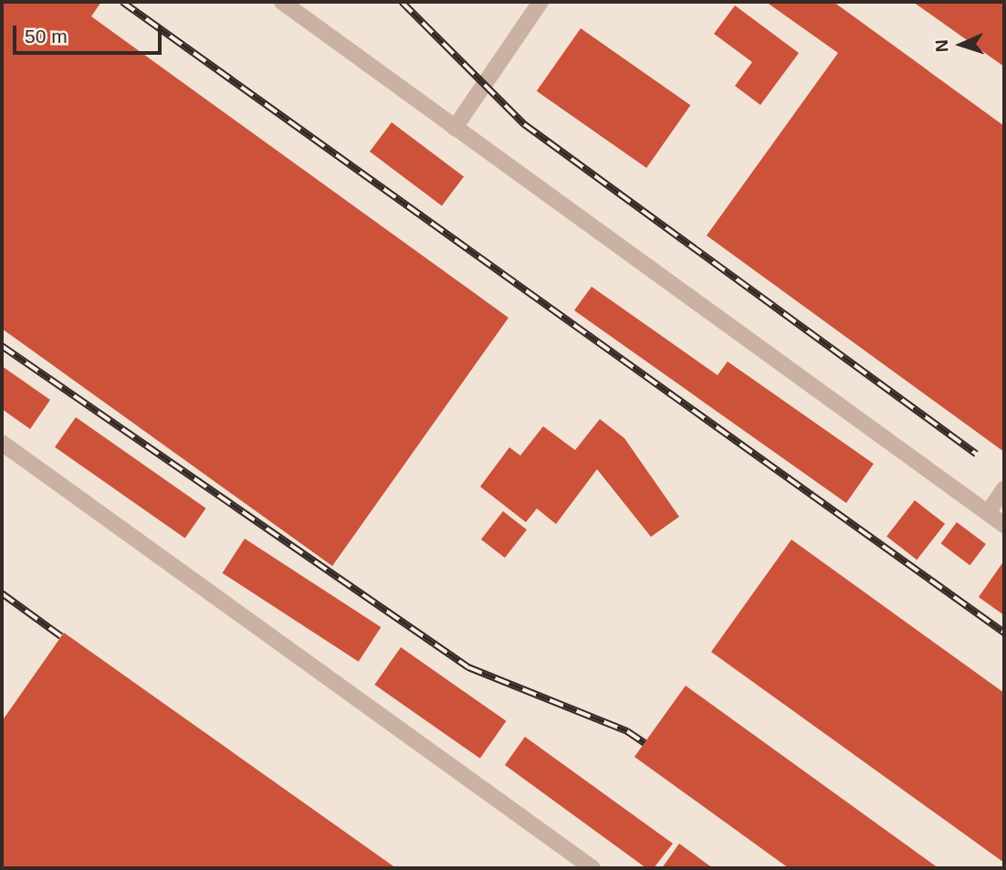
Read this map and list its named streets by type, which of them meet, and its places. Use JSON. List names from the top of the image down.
{
  "scale_bar": "50 m",
  "north": "left"
}
